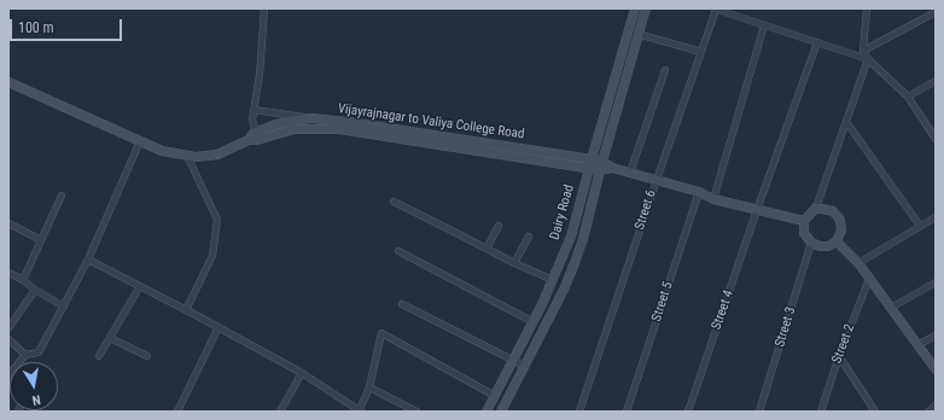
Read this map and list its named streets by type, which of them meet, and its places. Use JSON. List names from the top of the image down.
{
  "streets": {
    "street": [
      "Vijayrajnagar to Valiya College Road",
      "Street 6",
      "Dairy Road",
      "Street 5",
      "Street 4",
      "Street 3",
      "Street 2"
    ]
  },
  "crossings": [
    ["Vijayrajnagar to Valiya College Road", "Street 6"],
    ["Vijayrajnagar to Valiya College Road", "Dairy Road"],
    ["Vijayrajnagar to Valiya College Road", "Street 5"],
    ["Vijayrajnagar to Valiya College Road", "Street 4"],
    ["Vijayrajnagar to Valiya College Road", "Street 3"]
  ],
  "scale_bar": "100 m",
  "north": "bottom"
}
